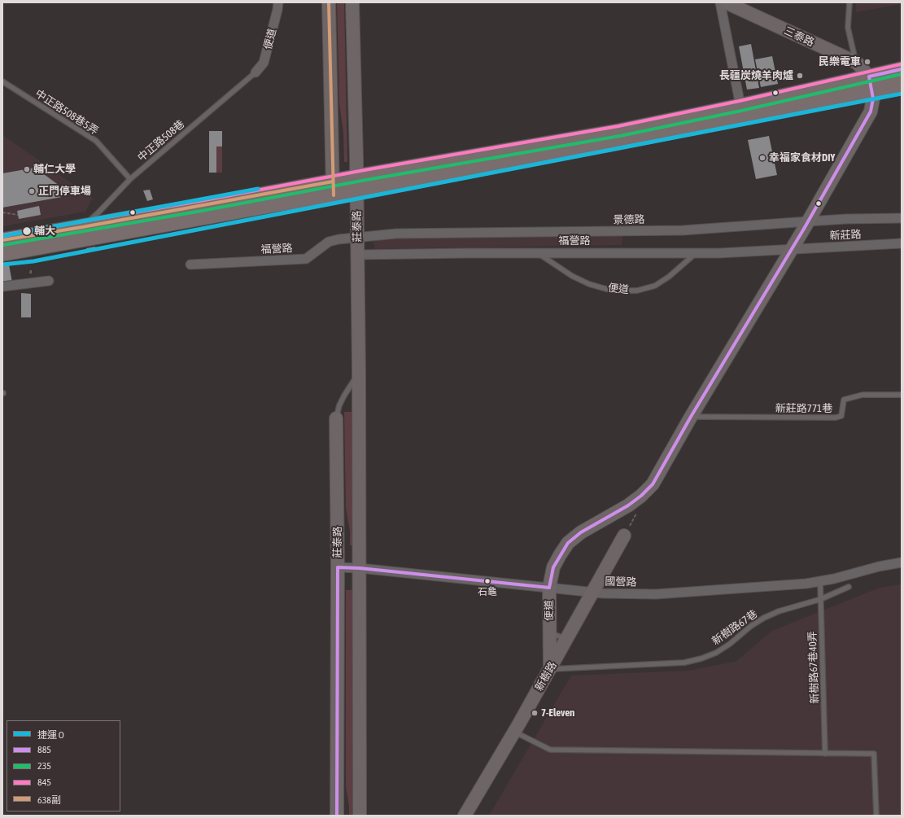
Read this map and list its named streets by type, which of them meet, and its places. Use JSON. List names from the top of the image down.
{
  "streets": {
    "street": [
      "三泰路",
      "便道",
      "景德路",
      "莊泰路",
      "新莊路",
      "福營路",
      "國營路",
      "新樹路"
    ],
    "lane": [
      "中正路508巷5弄",
      "中正路508巷",
      "新莊路771巷",
      "新樹路67巷",
      "新樹路67巷40弄"
    ]
  },
  "crossings": [
    ["便道", "中正路508巷"],
    ["便道", "福營路"],
    ["便道", "新莊路771巷"],
    ["便道", "國營路"],
    ["便道", "新樹路67巷"],
    ["便道", "新樹路"],
    ["中正路508巷5弄", "中正路508巷"],
    ["景德路", "莊泰路"],
    ["景德路", "福營路"],
    ["莊泰路", "福營路"],
    ["莊泰路", "國營路"],
    ["新莊路", "福營路"],
    ["國營路", "新樹路67巷40弄"],
    ["國營路", "新樹路"],
    ["新樹路67巷", "新樹路67巷40弄"],
    ["新樹路67巷", "新樹路"]
  ],
  "places": [
    "民樂電車",
    "長疆炭燒羊肉爐",
    "幸福家食材DIY",
    "輔仁大學",
    "正門停車場",
    "輔大",
    "石龜",
    "7-Eleven"
  ],
  "lines": [
    "transit line 638副",
    "transit line 845",
    "transit line 885",
    "transit line 235",
    "metro line O"
  ],
  "legend": [
    "捷運 O",
    "885",
    "235",
    "845",
    "638副"
  ]
}
